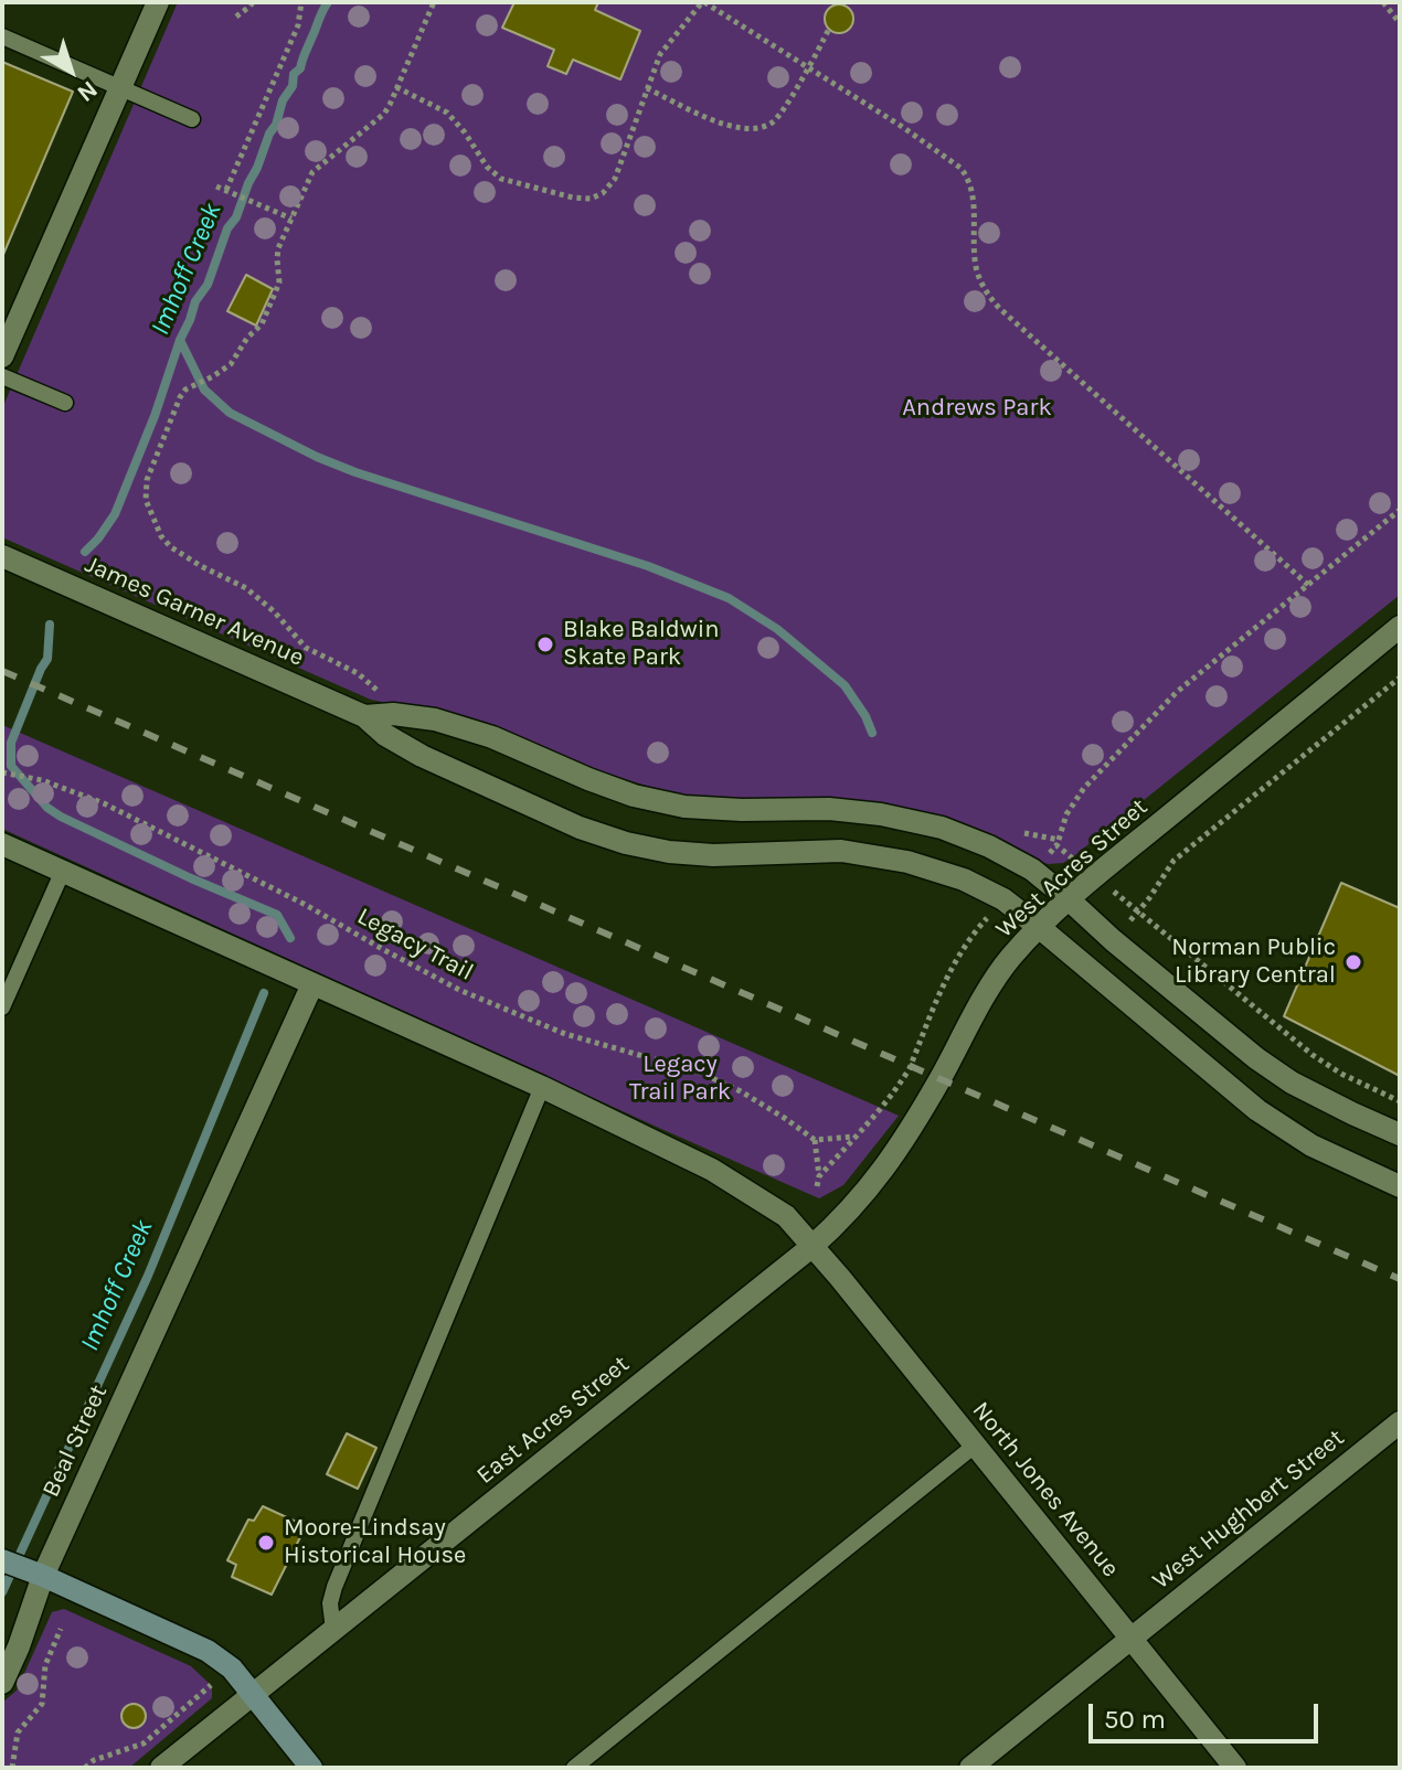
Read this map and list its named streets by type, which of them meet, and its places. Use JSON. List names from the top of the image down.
{
  "streets": {
    "street": [
      "James Garner Avenue",
      "West Acres Street",
      "East Acres Street",
      "Beal Street",
      "North Jones Avenue",
      "West Hughbert Street"
    ],
    "path": ["Legacy Trail"]
  },
  "crossings": [
    ["James Garner Avenue", "West Acres Street"],
    ["West Acres Street", "East Acres Street"],
    ["West Acres Street", "North Jones Avenue"],
    ["East Acres Street", "North Jones Avenue"],
    ["Beal Street", "North Jones Avenue"],
    ["North Jones Avenue", "West Hughbert Street"]
  ],
  "water": ["Imhoff Creek"],
  "parks": ["Andrews Park", "Legacy Trail Park"],
  "places": ["Blake Baldwin Skate Park", "Norman Public Library Central", "Moore-Lindsay Historical House"],
  "scale_bar": "50 m",
  "north": "bottom right"
}
